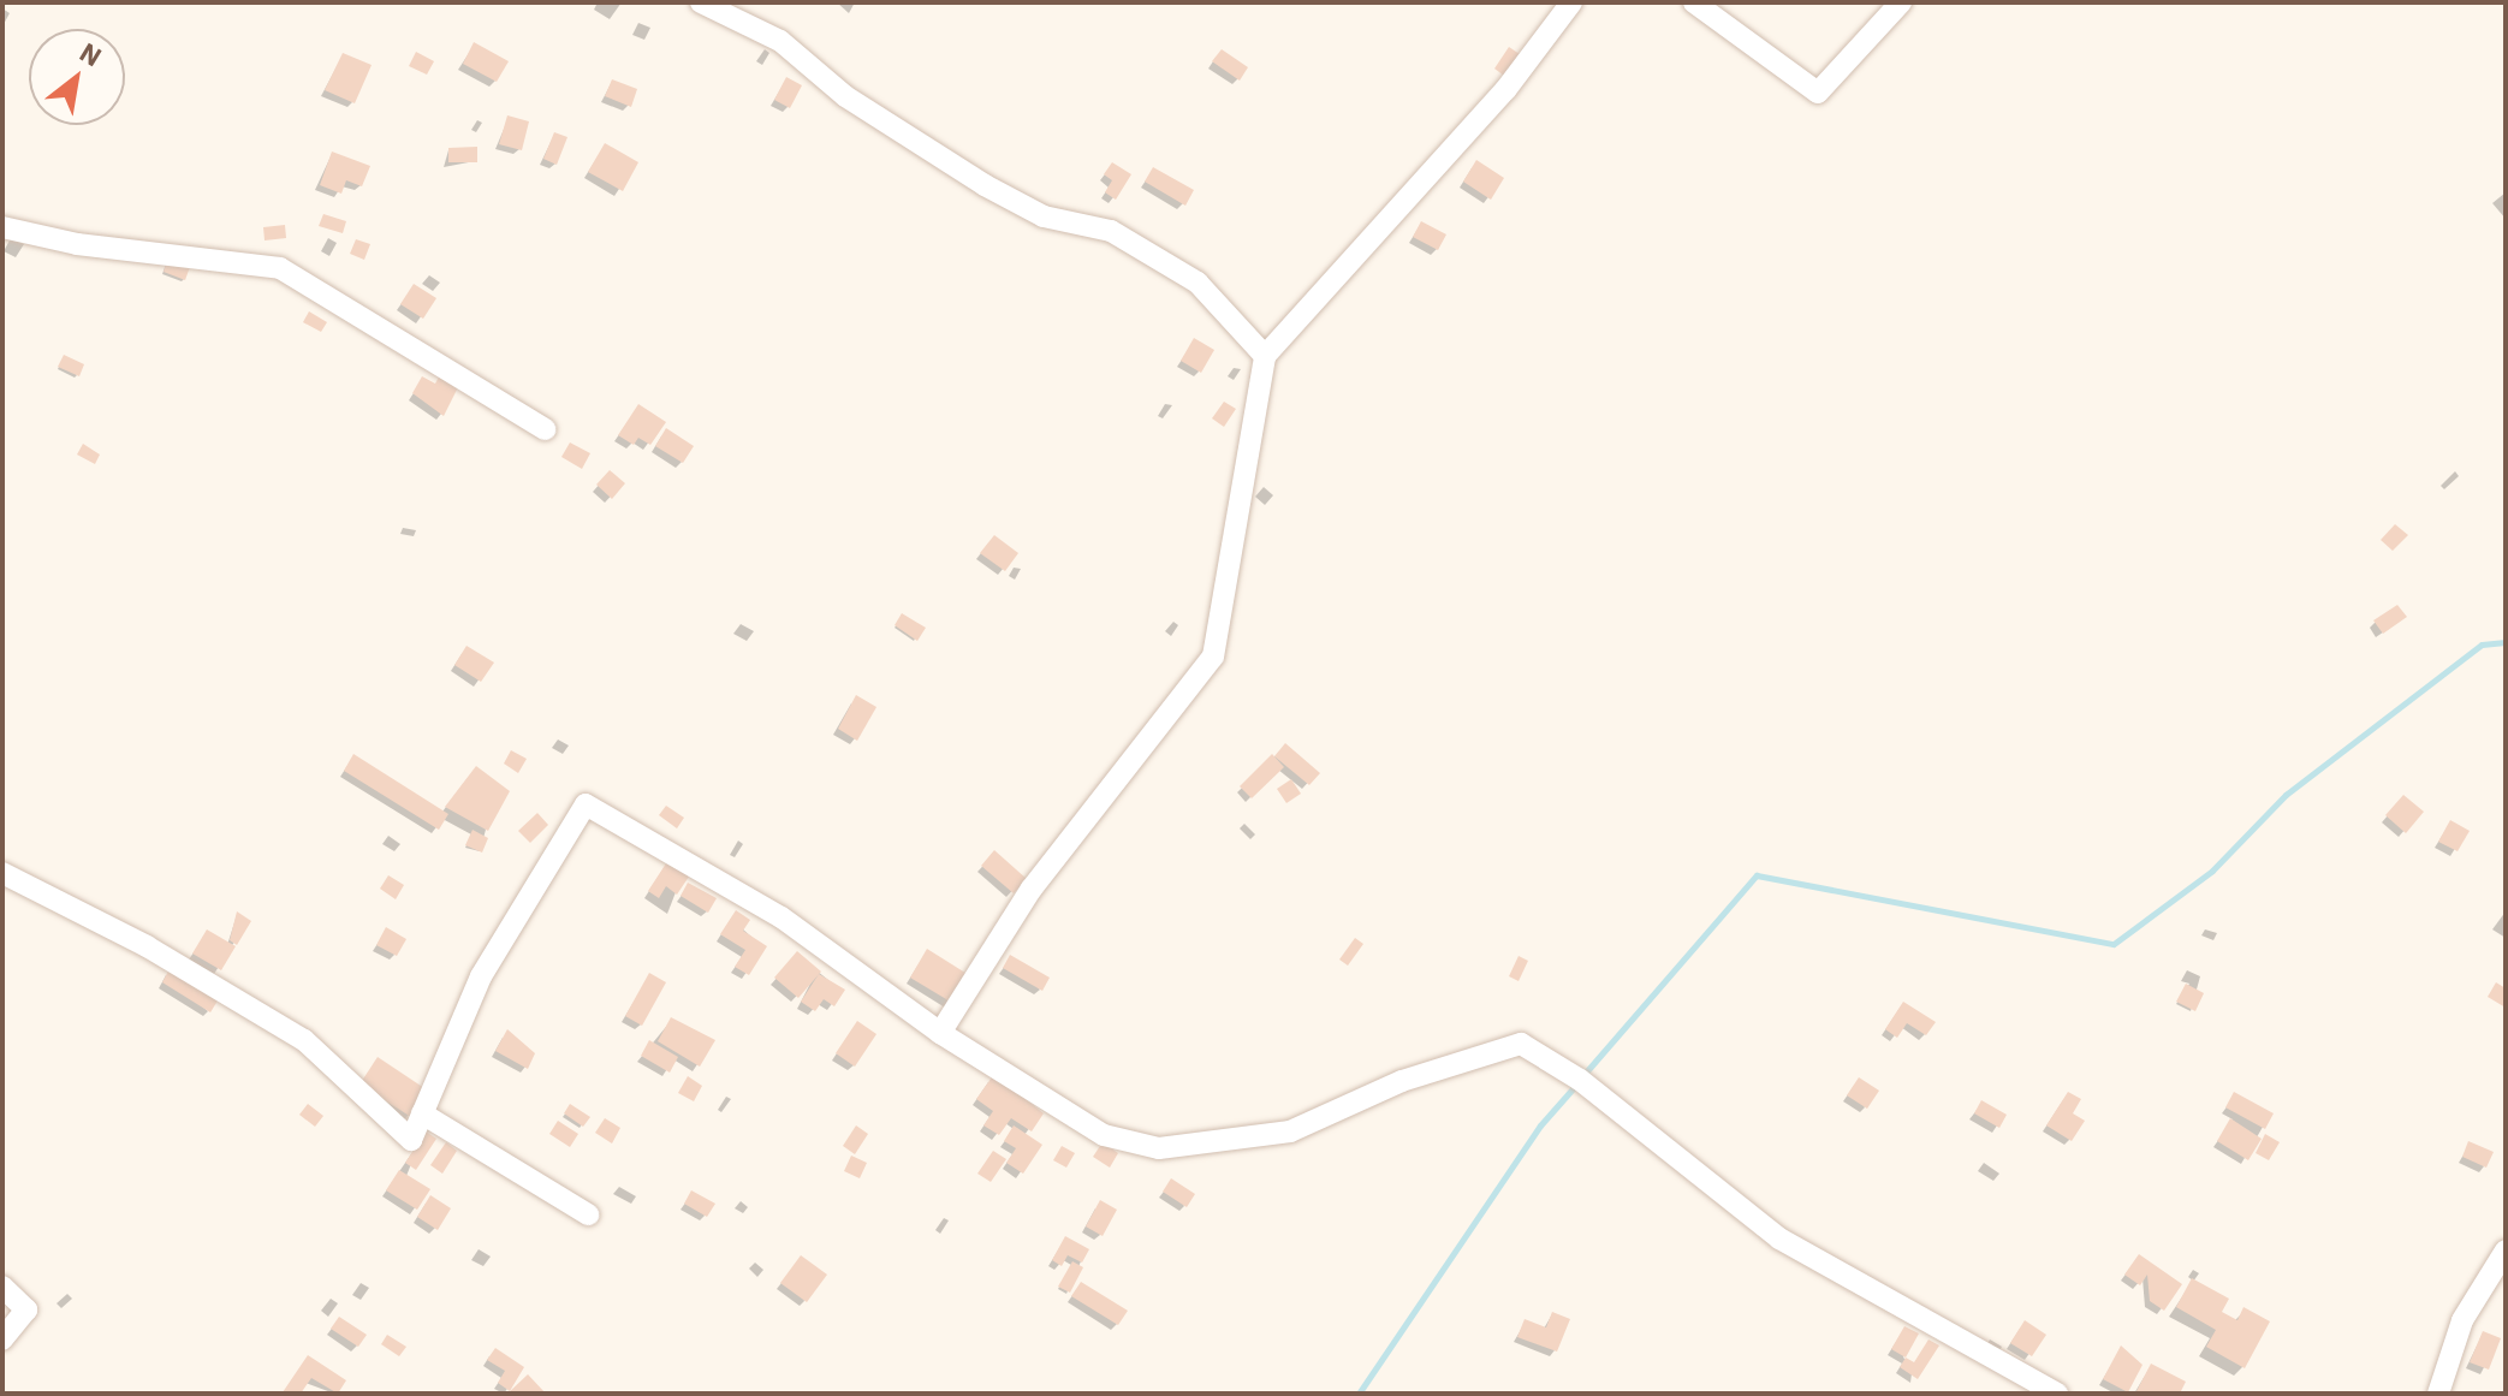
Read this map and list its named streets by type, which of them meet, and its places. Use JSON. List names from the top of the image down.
{
  "north": "top right"
}
